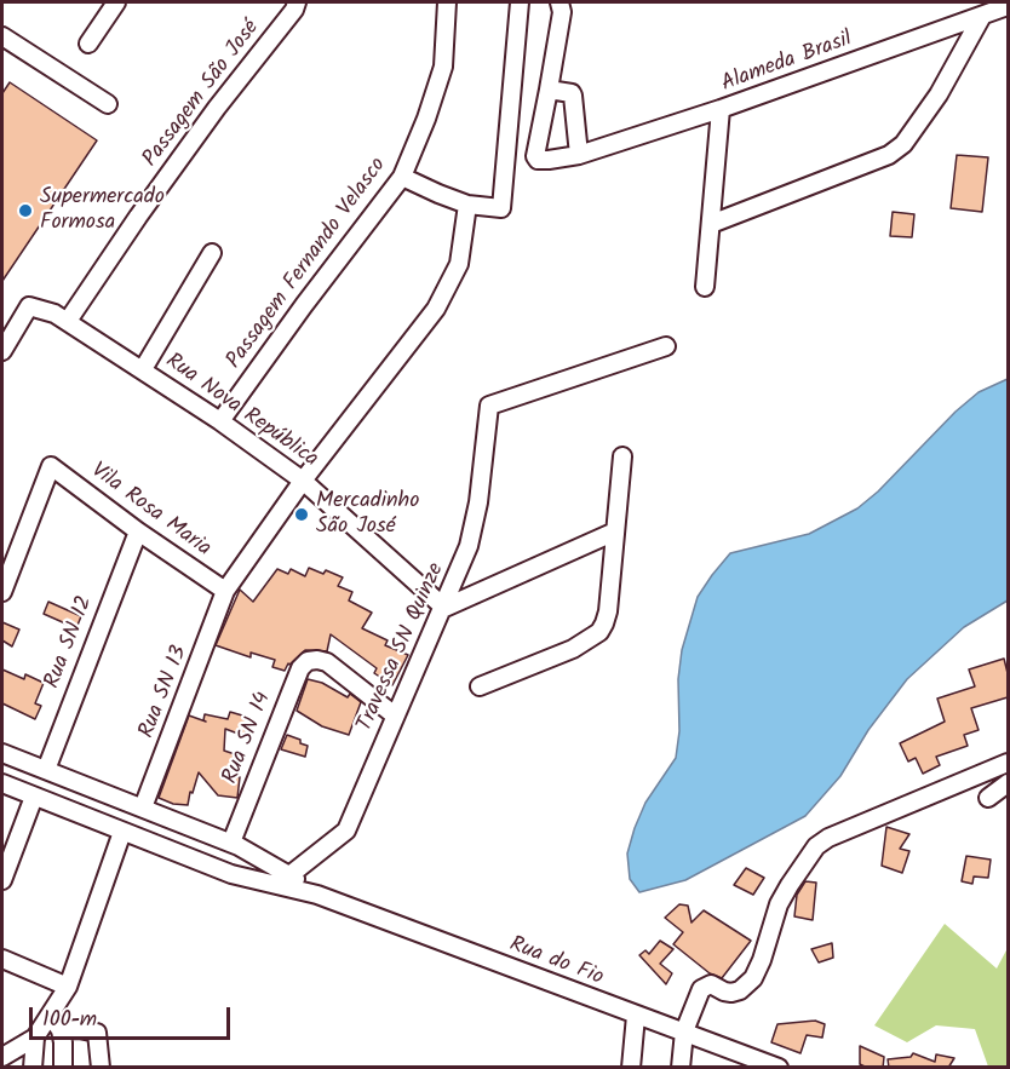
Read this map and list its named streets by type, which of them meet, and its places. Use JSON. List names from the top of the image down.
{
  "streets": {
    "street": [
      "Alameda Brasil",
      "Passagem São José",
      "Passagem Fernando Velasco",
      "Rua Nova República",
      "Vila Rosa Maria",
      "Rua SN 12",
      "Travessa SN Quinze",
      "Rua SN 13",
      "Rua SN 14",
      "Rua do Fio"
    ]
  },
  "crossings": [
    ["Passagem São José", "Rua Nova República"],
    ["Passagem Fernando Velasco", "Rua Nova República"],
    ["Rua Nova República", "Travessa SN Quinze"],
    ["Rua Nova República", "Rua SN 13"],
    ["Vila Rosa Maria", "Rua SN 12"],
    ["Vila Rosa Maria", "Rua SN 13"],
    ["Rua SN 12", "Rua do Fio"],
    ["Travessa SN Quinze", "Rua SN 14"],
    ["Travessa SN Quinze", "Rua do Fio"],
    ["Rua SN 13", "Rua do Fio"],
    ["Rua SN 14", "Rua do Fio"]
  ],
  "places": ["Supermercado Formosa", "Mercadinho São José"],
  "scale_bar": "100 m"
}
